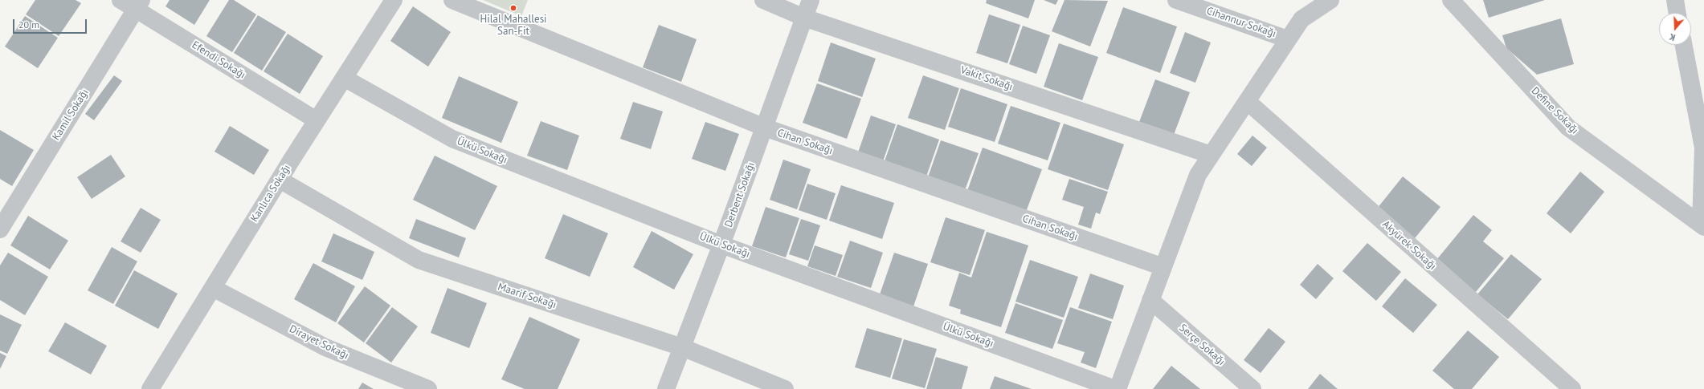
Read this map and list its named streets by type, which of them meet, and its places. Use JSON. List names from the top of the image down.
{
  "streets": {
    "street": [
      "Cihannur Sokağı",
      "Efendi Sokağı",
      "Vakit Sokağı",
      "Define Sokağı",
      "Kamil Sokağı",
      "Cihan Sokağı",
      "Ülkü Sokağı",
      "Kanlıca Sokağı",
      "Derbent Sokağı",
      "Akyürek Sokağı",
      "Maarif Sokağı",
      "Dirayet Sokağı",
      "Serçe Sokağı"
    ]
  },
  "crossings": [
    ["Efendi Sokağı", "Kamil Sokağı"],
    ["Efendi Sokağı", "Kanlıca Sokağı"],
    ["Vakit Sokağı", "Derbent Sokağı"],
    ["Cihan Sokağı", "Derbent Sokağı"],
    ["Ülkü Sokağı", "Kanlıca Sokağı"],
    ["Ülkü Sokağı", "Derbent Sokağı"],
    ["Kanlıca Sokağı", "Maarif Sokağı"],
    ["Kanlıca Sokağı", "Dirayet Sokağı"],
    ["Derbent Sokağı", "Maarif Sokağı"]
  ],
  "places": ["Hilal Mahallesi San-Fit"],
  "scale_bar": "20 m",
  "north": "bottom"
}
